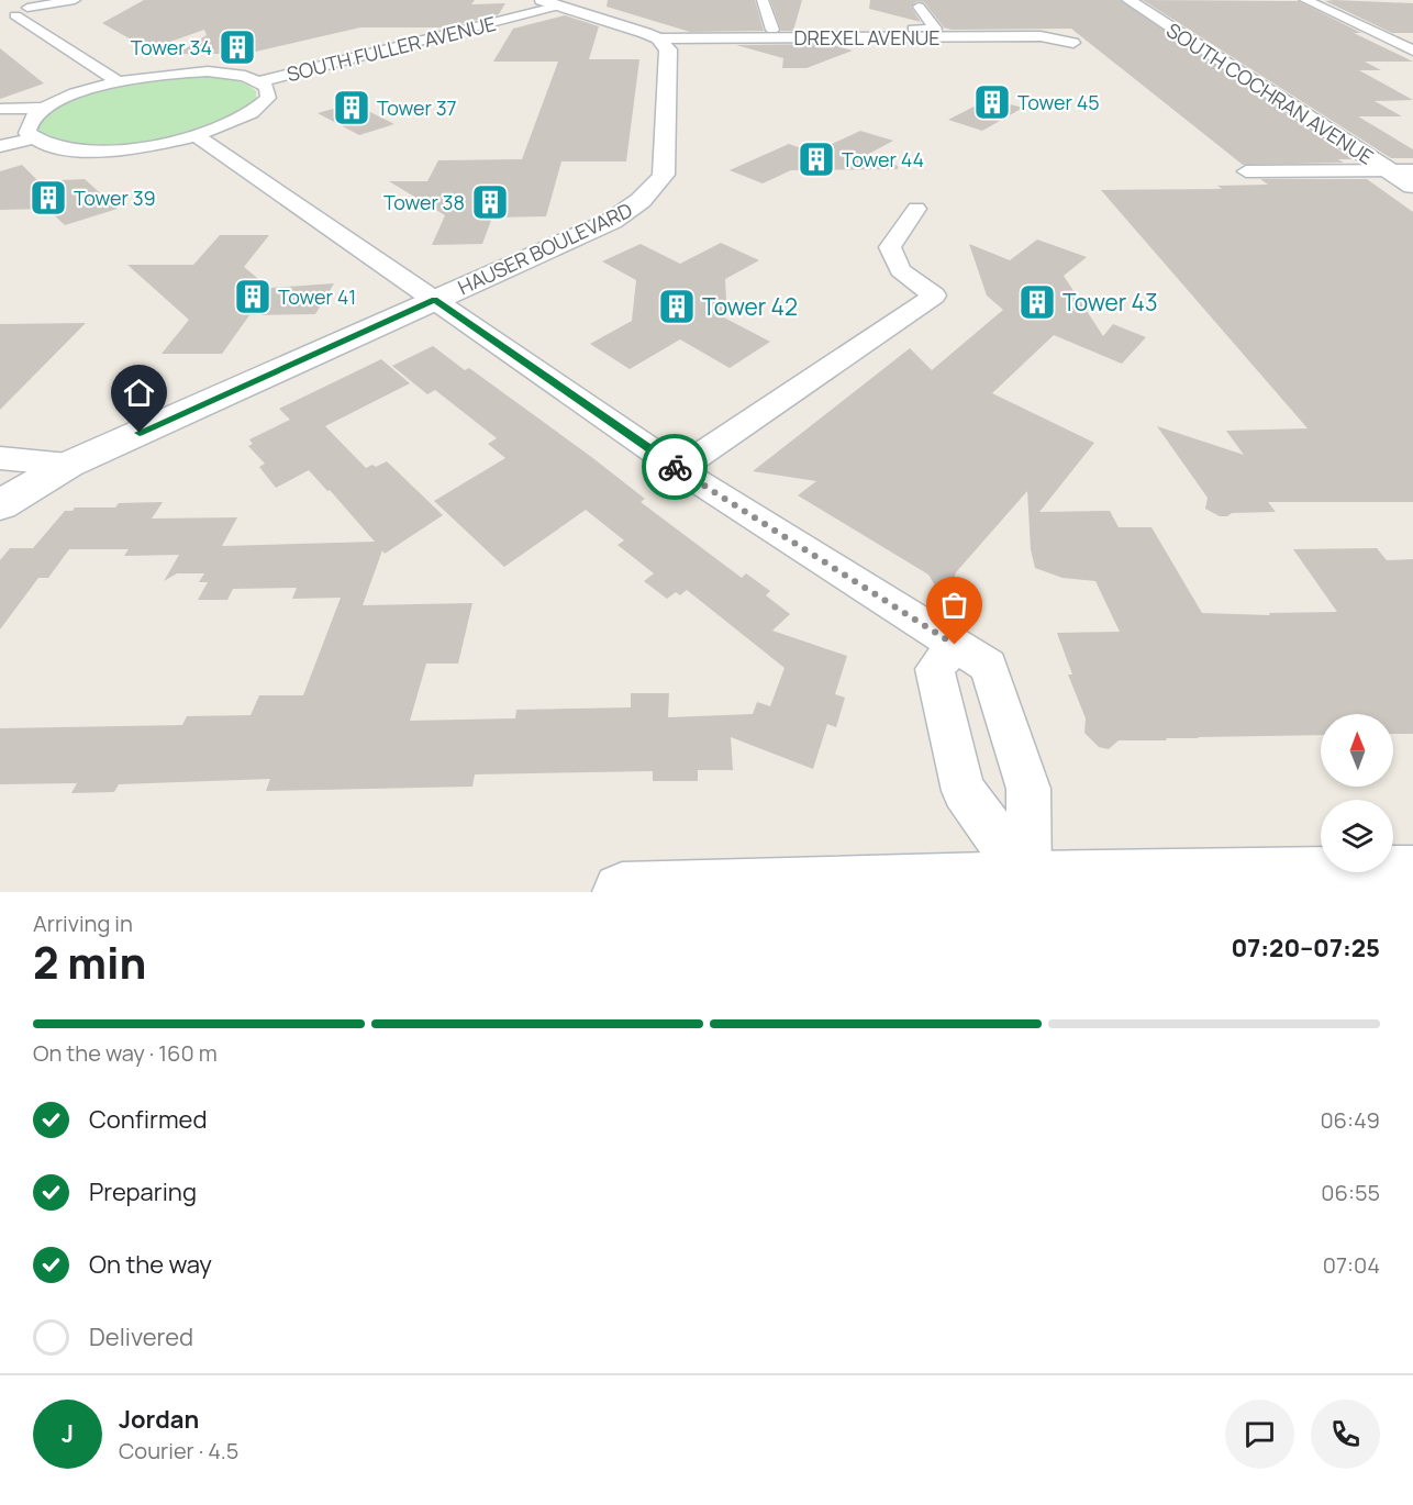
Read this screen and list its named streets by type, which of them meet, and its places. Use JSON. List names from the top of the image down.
{
  "streets": {
    "street": [
      "DREXEL AVENUE",
      "SOUTH FULLER AVENUE",
      "SOUTH COCHRAN AVENUE",
      "HAUSER BOULEVARD"
    ]
  },
  "crossings": [
    ["DREXEL AVENUE", "HAUSER BOULEVARD"]
  ],
  "places": {
    "building": [
      "Tower 34",
      "Tower 45",
      "Tower 37",
      "Tower 44",
      "Tower 39",
      "Tower 38",
      "Tower 41",
      "Tower 43",
      "Tower 42"
    ]
  },
  "north": "top",
  "page": {
    "heading": ["2 min", "Arriving in", "07:20–07:25"],
    "panel": ["Jordan", "Courier · 4.5"],
    "bar": "On the way · 160 m",
    "list": [
      ["Confirmed", "06:49"],
      ["Preparing", "06:55"],
      ["On the way", "07:04"],
      "Delivered"
    ],
    "round": "J"
  }
}
